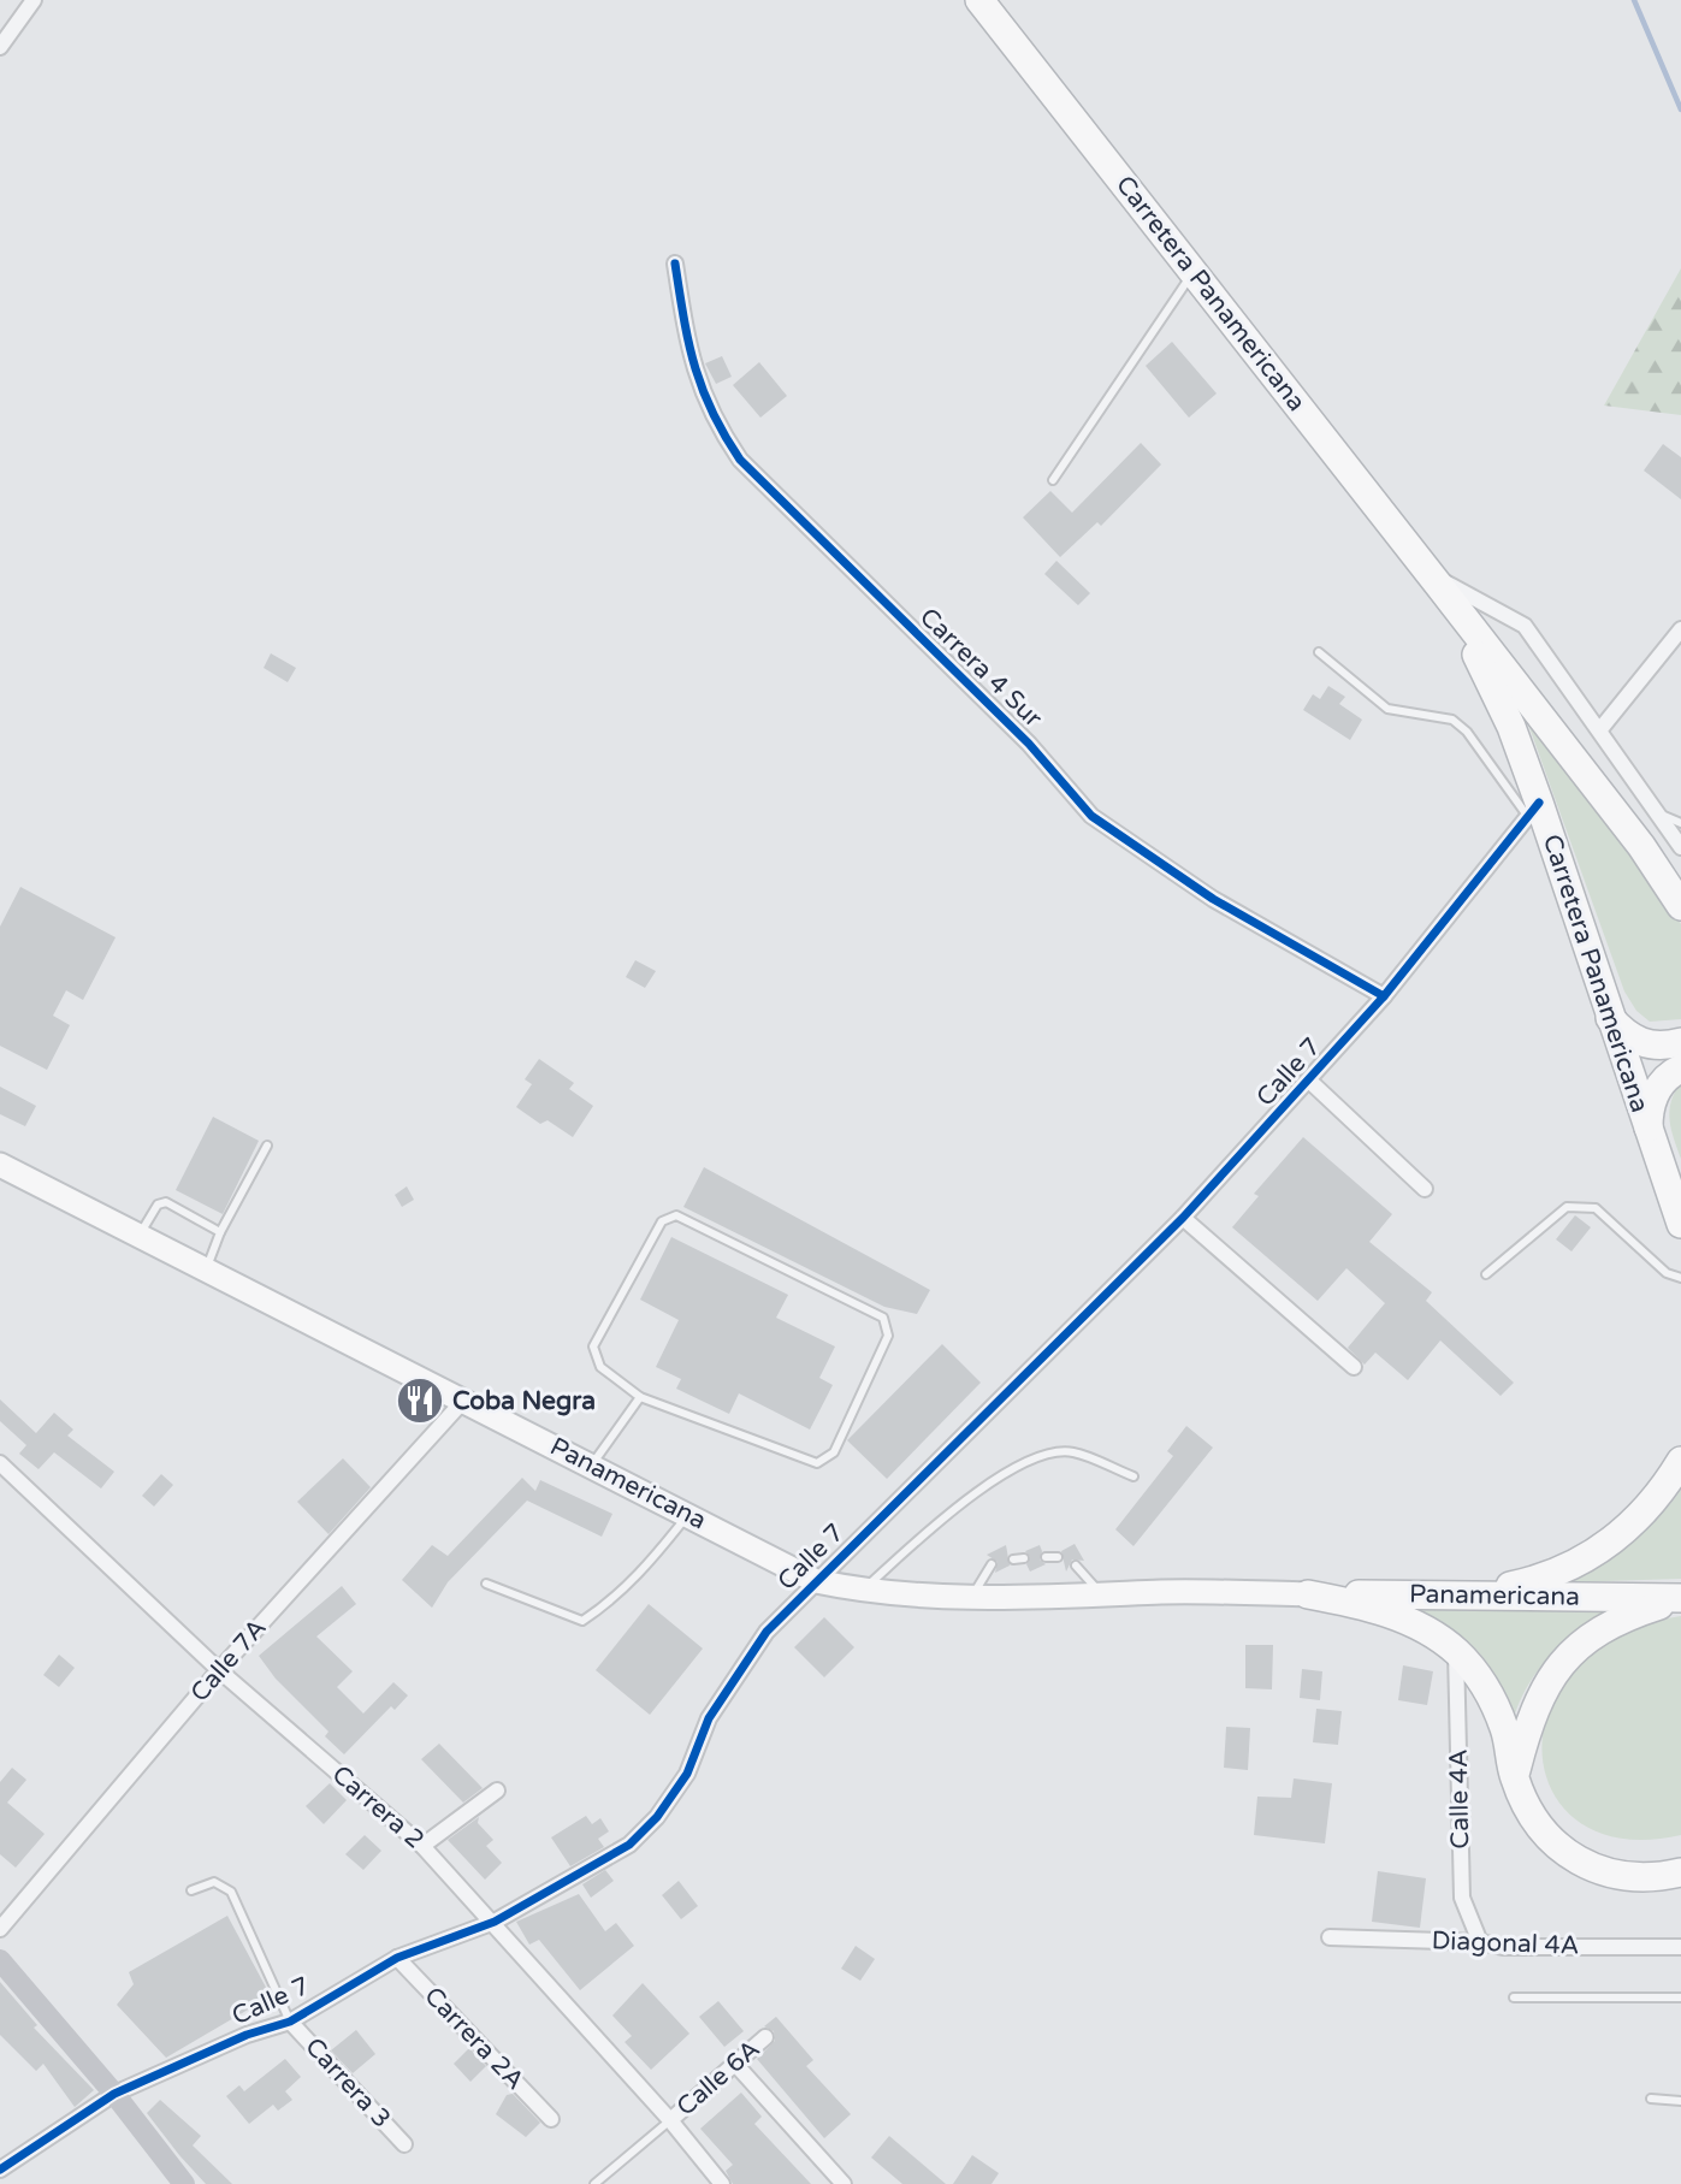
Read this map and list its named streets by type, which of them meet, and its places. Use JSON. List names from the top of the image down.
{
  "streets": {
    "highway": ["Carretera Panamericana", "Panamericana"],
    "street": [
      "Carrera 4 Sur",
      "Calle 7",
      "Calle 7A",
      "Calle 4A",
      "Carrera 2",
      "Diagonal 4A",
      "Carrera 2A",
      "Calle 6A",
      "Carrera 3"
    ]
  },
  "crossings": [
    ["Carretera Panamericana", "Calle 7"],
    ["Carrera 4 Sur", "Calle 7"],
    ["Calle 7", "Panamericana"],
    ["Calle 7", "Carrera 2"],
    ["Calle 7", "Carrera 2A"],
    ["Calle 7", "Carrera 3"],
    ["Panamericana", "Calle 7A"],
    ["Panamericana", "Calle 4A"],
    ["Calle 7A", "Carrera 2"],
    ["Calle 4A", "Diagonal 4A"],
    ["Carrera 2", "Calle 6A"]
  ],
  "places": {
    "restaurant": ["Coba Negra"]
  }
}
